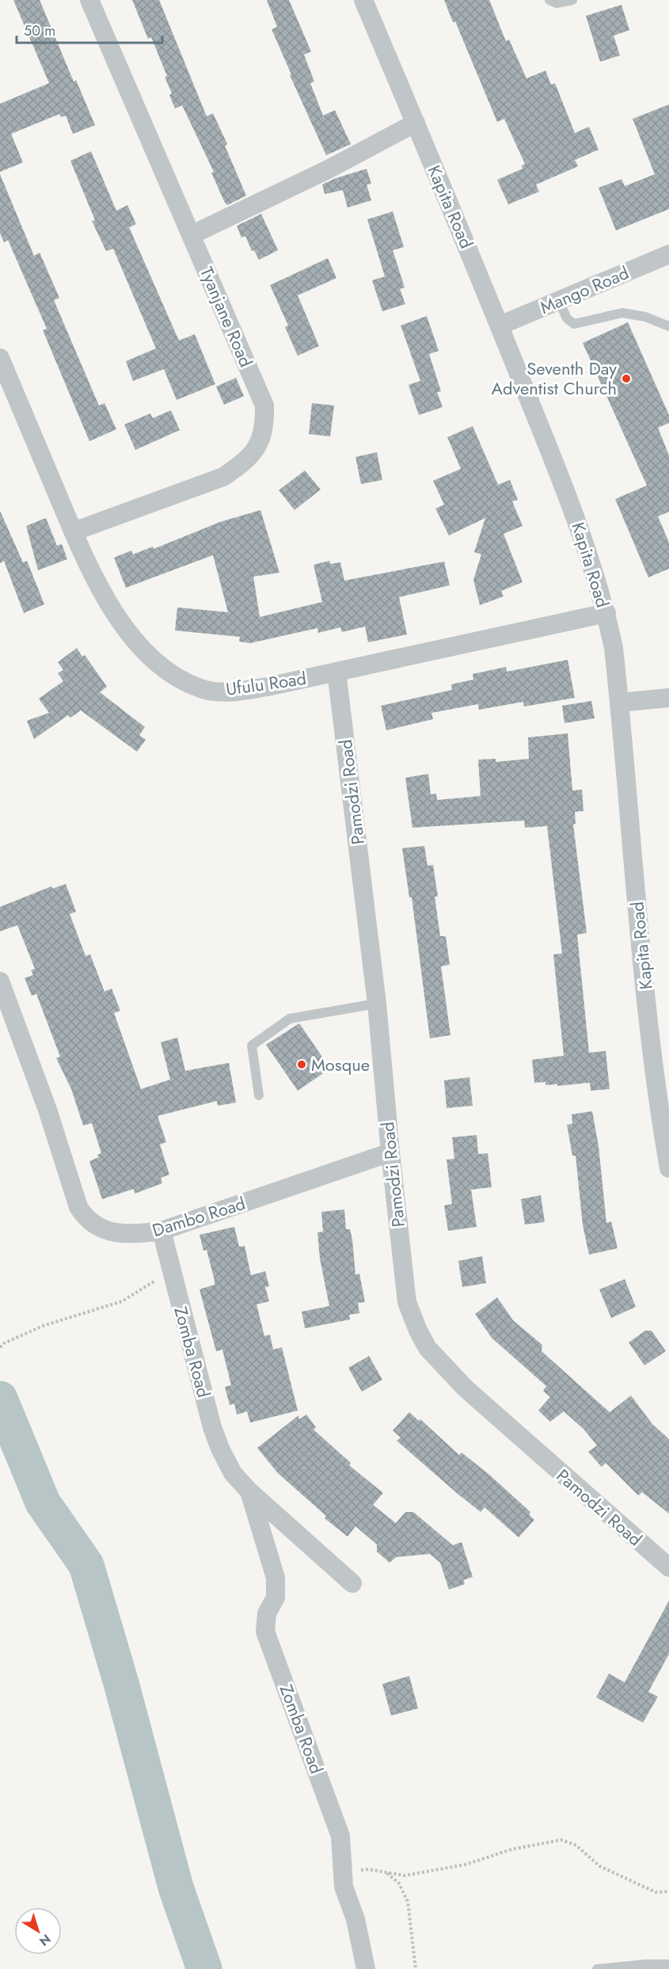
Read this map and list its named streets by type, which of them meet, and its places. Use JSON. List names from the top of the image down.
{
  "streets": {
    "street": [
      "Kapita Road",
      "Mango Road",
      "Tyanjane Road",
      "Ufulu Road",
      "Pamodzi Road",
      "Dambo Road",
      "Zomba Road"
    ]
  },
  "crossings": [
    ["Kapita Road", "Mango Road"],
    ["Kapita Road", "Ufulu Road"],
    ["Tyanjane Road", "Ufulu Road"],
    ["Ufulu Road", "Pamodzi Road"],
    ["Pamodzi Road", "Dambo Road"],
    ["Dambo Road", "Zomba Road"]
  ],
  "places": ["Seventh Day Adventist Church", "Mosque"],
  "scale_bar": "50 m",
  "north": "bottom right"
}
